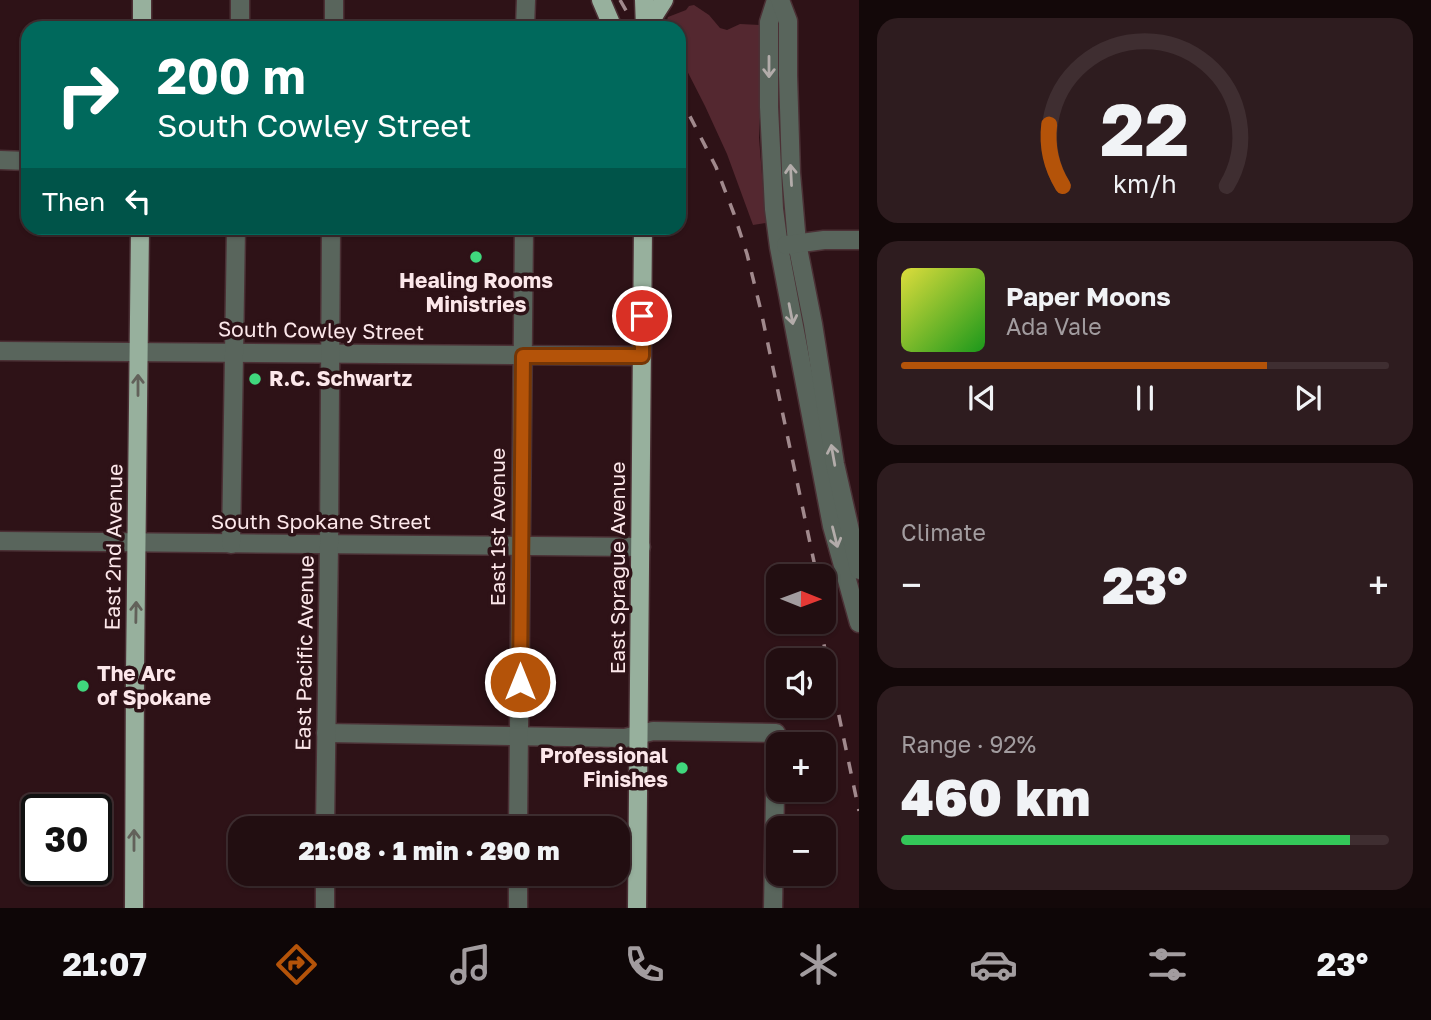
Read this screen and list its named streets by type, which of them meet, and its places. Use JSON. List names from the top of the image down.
{
  "streets": {
    "main road": ["East 2nd Avenue", "East Sprague Avenue"],
    "street": [
      "South Cowley Street",
      "South Spokane Street",
      "East 1st Avenue",
      "East Pacific Avenue"
    ]
  },
  "crossings": [
    ["South Cowley Street", "East 1st Avenue"],
    ["South Cowley Street", "East 2nd Avenue"],
    ["South Cowley Street", "East Sprague Avenue"],
    ["South Cowley Street", "East Pacific Avenue"],
    ["South Spokane Street", "East 1st Avenue"],
    ["South Spokane Street", "East 2nd Avenue"],
    ["South Spokane Street", "East Sprague Avenue"],
    ["South Spokane Street", "East Pacific Avenue"]
  ],
  "one_way": ["East 2nd Avenue"],
  "places": [
    "Healing Rooms Ministries",
    "R.C. Schwartz",
    "The Arc of Spokane",
    "Professional Finishes"
  ],
  "north": "right",
  "page": {
    "turn": ["200 m", "South Cowley Street"],
    "then": "Then",
    "song": ["Paper Moons", "Ada Vale"],
    "tile": [
      "Climate",
      ["Range · 92%", "460 km"]
    ],
    "heat": ["−", "23°", "+"],
    "map_buttons": ["+", "−"],
    "limit": "30",
    "trip": "21:08 · 1 min · 290 m",
    "tabs": ["21:07", "23°"],
    "gauge": ["22", "km/h"]
  }
}
